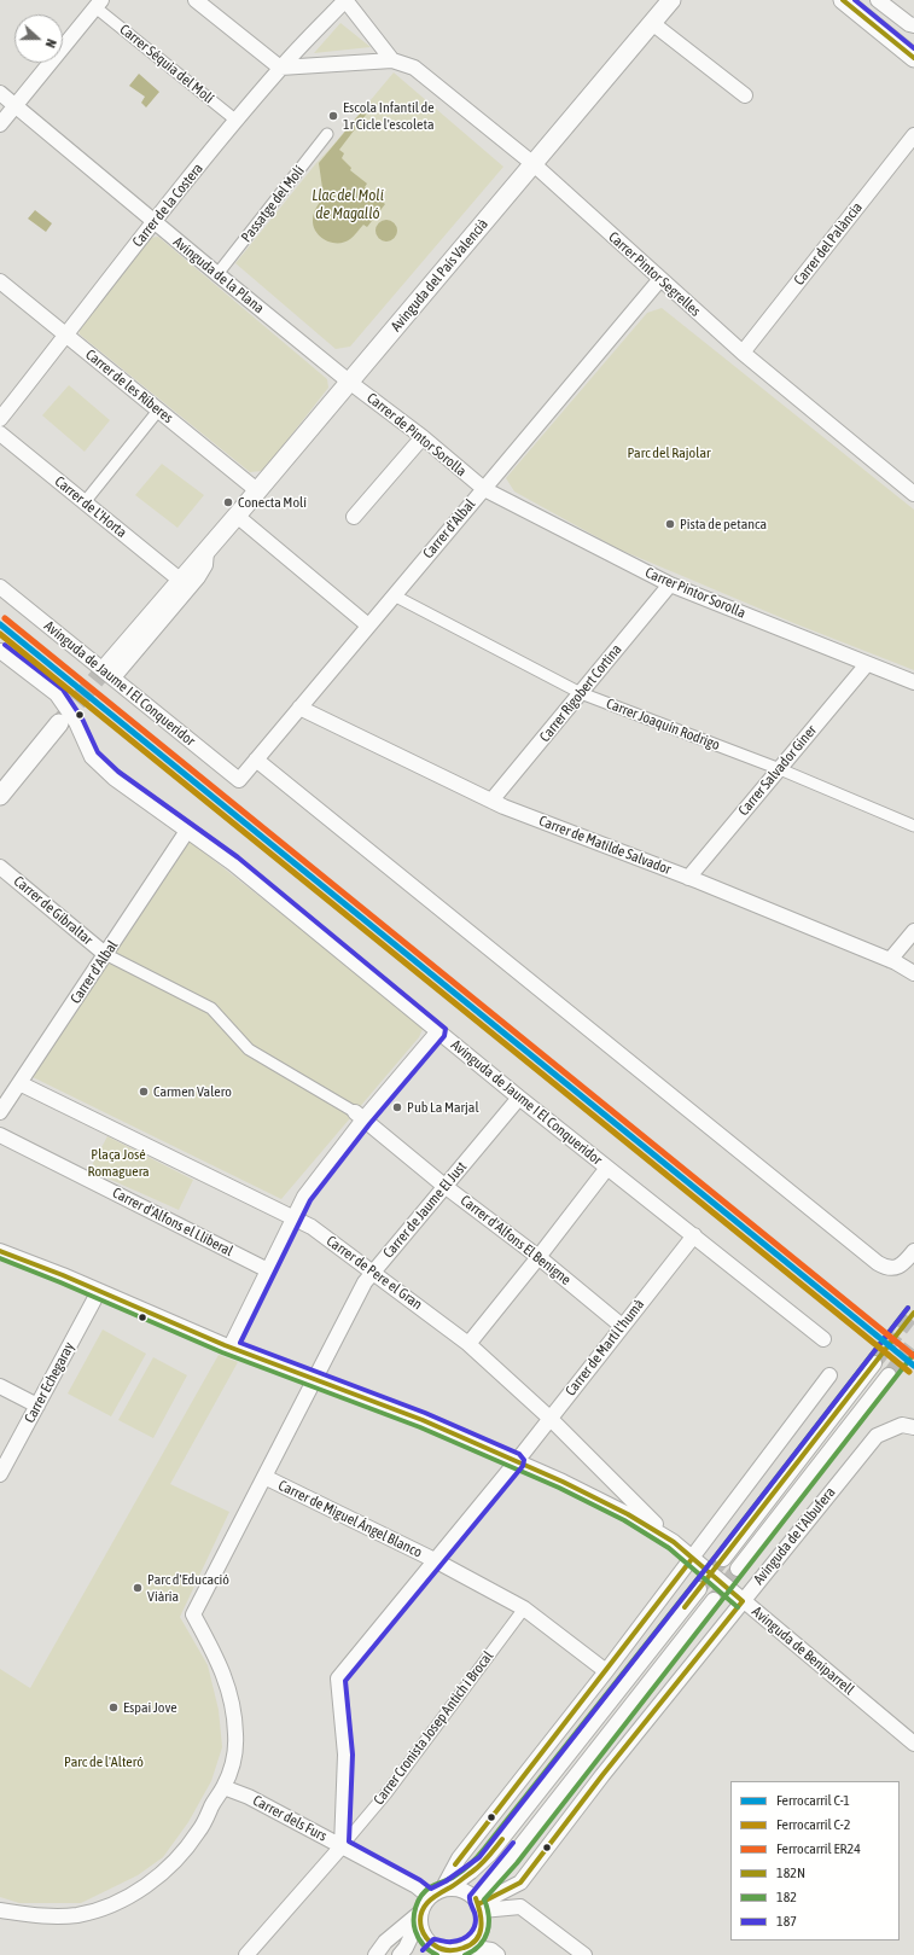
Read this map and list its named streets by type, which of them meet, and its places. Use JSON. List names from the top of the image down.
{
  "streets": {
    "street": [
      "Carrer Séquia del Molí",
      "Passatge del Molí",
      "Carrer de la Costera",
      "Carrer del Palància",
      "Carrer Pintor Segrelles",
      "Avinguda de la Plana",
      "Avinguda del País Valencià",
      "Carrer de les Riberes",
      "Carrer de Pintor Sorolla",
      "Carrer de L'Horta",
      "Carrer d'Albal",
      "Carrer Pintor Sorolla",
      "Avinguda de Jaume I El Conqueridor",
      "Carrer Rigobert Cortina",
      "Carrer Joaquín Rodrigo",
      "Carrer Salvador Giner",
      "Carrer de Matilde Salvador",
      "Carrer de Gibraltar",
      "Carrer de Jaume El Just",
      "Carrer d'Alfons el Lliberal",
      "Carrer d'Alfons El Benigne",
      "Carrer de Pere el Gran",
      "Carrer de Martí l'humà",
      "Carrer Echegaray",
      "Carrer de Miguel Ángel Blanco",
      "Avinguda de l'Albufera",
      "Avinguda de Beniparrell",
      "Carrer Cronista Josep Antich i Brocal",
      "Carrer dels Furs"
    ]
  },
  "crossings": [
    ["Carrer Séquia del Molí", "Carrer de la Costera"],
    ["Passatge del Molí", "Avinguda de la Plana"],
    ["Carrer de la Costera", "Carrer Pintor Segrelles"],
    ["Carrer de la Costera", "Avinguda de la Plana"],
    ["Carrer de la Costera", "Carrer de les Riberes"],
    ["Carrer del Palància", "Carrer Pintor Segrelles"],
    ["Carrer Pintor Segrelles", "Avinguda del País Valencià"],
    ["Carrer Pintor Segrelles", "Carrer d'Albal"],
    ["Avinguda de la Plana", "Avinguda del País Valencià"],
    ["Avinguda de la Plana", "Carrer de Pintor Sorolla"],
    ["Avinguda del País Valencià", "Carrer de les Riberes"],
    ["Avinguda del País Valencià", "Carrer de Pintor Sorolla"],
    ["Avinguda del País Valencià", "Carrer de L'Horta"],
    ["Avinguda del País Valencià", "Avinguda de Jaume I El Conqueridor"],
    ["Carrer de Pintor Sorolla", "Carrer d'Albal"],
    ["Carrer de Pintor Sorolla", "Carrer Pintor Sorolla"],
    ["Carrer d'Albal", "Carrer Pintor Sorolla"],
    ["Carrer d'Albal", "Avinguda de Jaume I El Conqueridor"],
    ["Carrer d'Albal", "Carrer Joaquín Rodrigo"],
    ["Carrer d'Albal", "Carrer de Matilde Salvador"],
    ["Carrer d'Albal", "Carrer de Gibraltar"],
    ["Carrer d'Albal", "Carrer de Pere el Gran"],
    ["Carrer Pintor Sorolla", "Carrer Rigobert Cortina"],
    ["Carrer Pintor Sorolla", "Carrer Salvador Giner"],
    ["Avinguda de Jaume I El Conqueridor", "Carrer de Jaume El Just"],
    ["Avinguda de Jaume I El Conqueridor", "Carrer de Martí l'humà"],
    ["Carrer Rigobert Cortina", "Carrer Joaquín Rodrigo"],
    ["Carrer Rigobert Cortina", "Carrer de Matilde Salvador"],
    ["Carrer Joaquín Rodrigo", "Carrer Salvador Giner"],
    ["Carrer Salvador Giner", "Carrer de Matilde Salvador"],
    ["Carrer de Jaume El Just", "Carrer d'Alfons El Benigne"],
    ["Carrer de Jaume El Just", "Carrer de Pere el Gran"],
    ["Carrer de Jaume El Just", "Carrer de Miguel Ángel Blanco"],
    ["Carrer de Jaume El Just", "Carrer dels Furs"],
    ["Carrer d'Alfons El Benigne", "Carrer de Martí l'humà"],
    ["Carrer de Pere el Gran", "Carrer de Martí l'humà"],
    ["Carrer de Pere el Gran", "Avinguda de Beniparrell"],
    ["Carrer de Martí l'humà", "Carrer de Miguel Ángel Blanco"],
    ["Carrer de Martí l'humà", "Carrer Cronista Josep Antich i Brocal"],
    ["Carrer de Martí l'humà", "Carrer dels Furs"],
    ["Carrer de Miguel Ángel Blanco", "Carrer Cronista Josep Antich i Brocal"],
    ["Avinguda de l'Albufera", "Avinguda de Beniparrell"],
    ["Avinguda de l'Albufera", "Carrer dels Furs"],
    ["Carrer Cronista Josep Antich i Brocal", "Carrer dels Furs"]
  ],
  "water": ["Llac del Molí de Magalló"],
  "parks": ["Parc del Rajolar", "Plaça José Romaguera", "Parc de l'Alteró"],
  "places": [
    "Escola Infantil de 1r Cicle l'escoleta",
    "Conecta Molí",
    "Pista de petanca",
    "Carmen Valero",
    "Pub La Marjal",
    "Parc d'Educació Viària",
    "Espai Jove"
  ],
  "lines": [
    "transit line 182N",
    "transit line 187",
    "rail line ER24",
    "rail line C-1",
    "rail line C-2",
    "transit line 182"
  ],
  "legend": [
    "Ferrocarril C-1",
    "Ferrocarril C-2",
    "Ferrocarril ER24",
    "182N",
    "182",
    "187"
  ],
  "north": "right"
}
